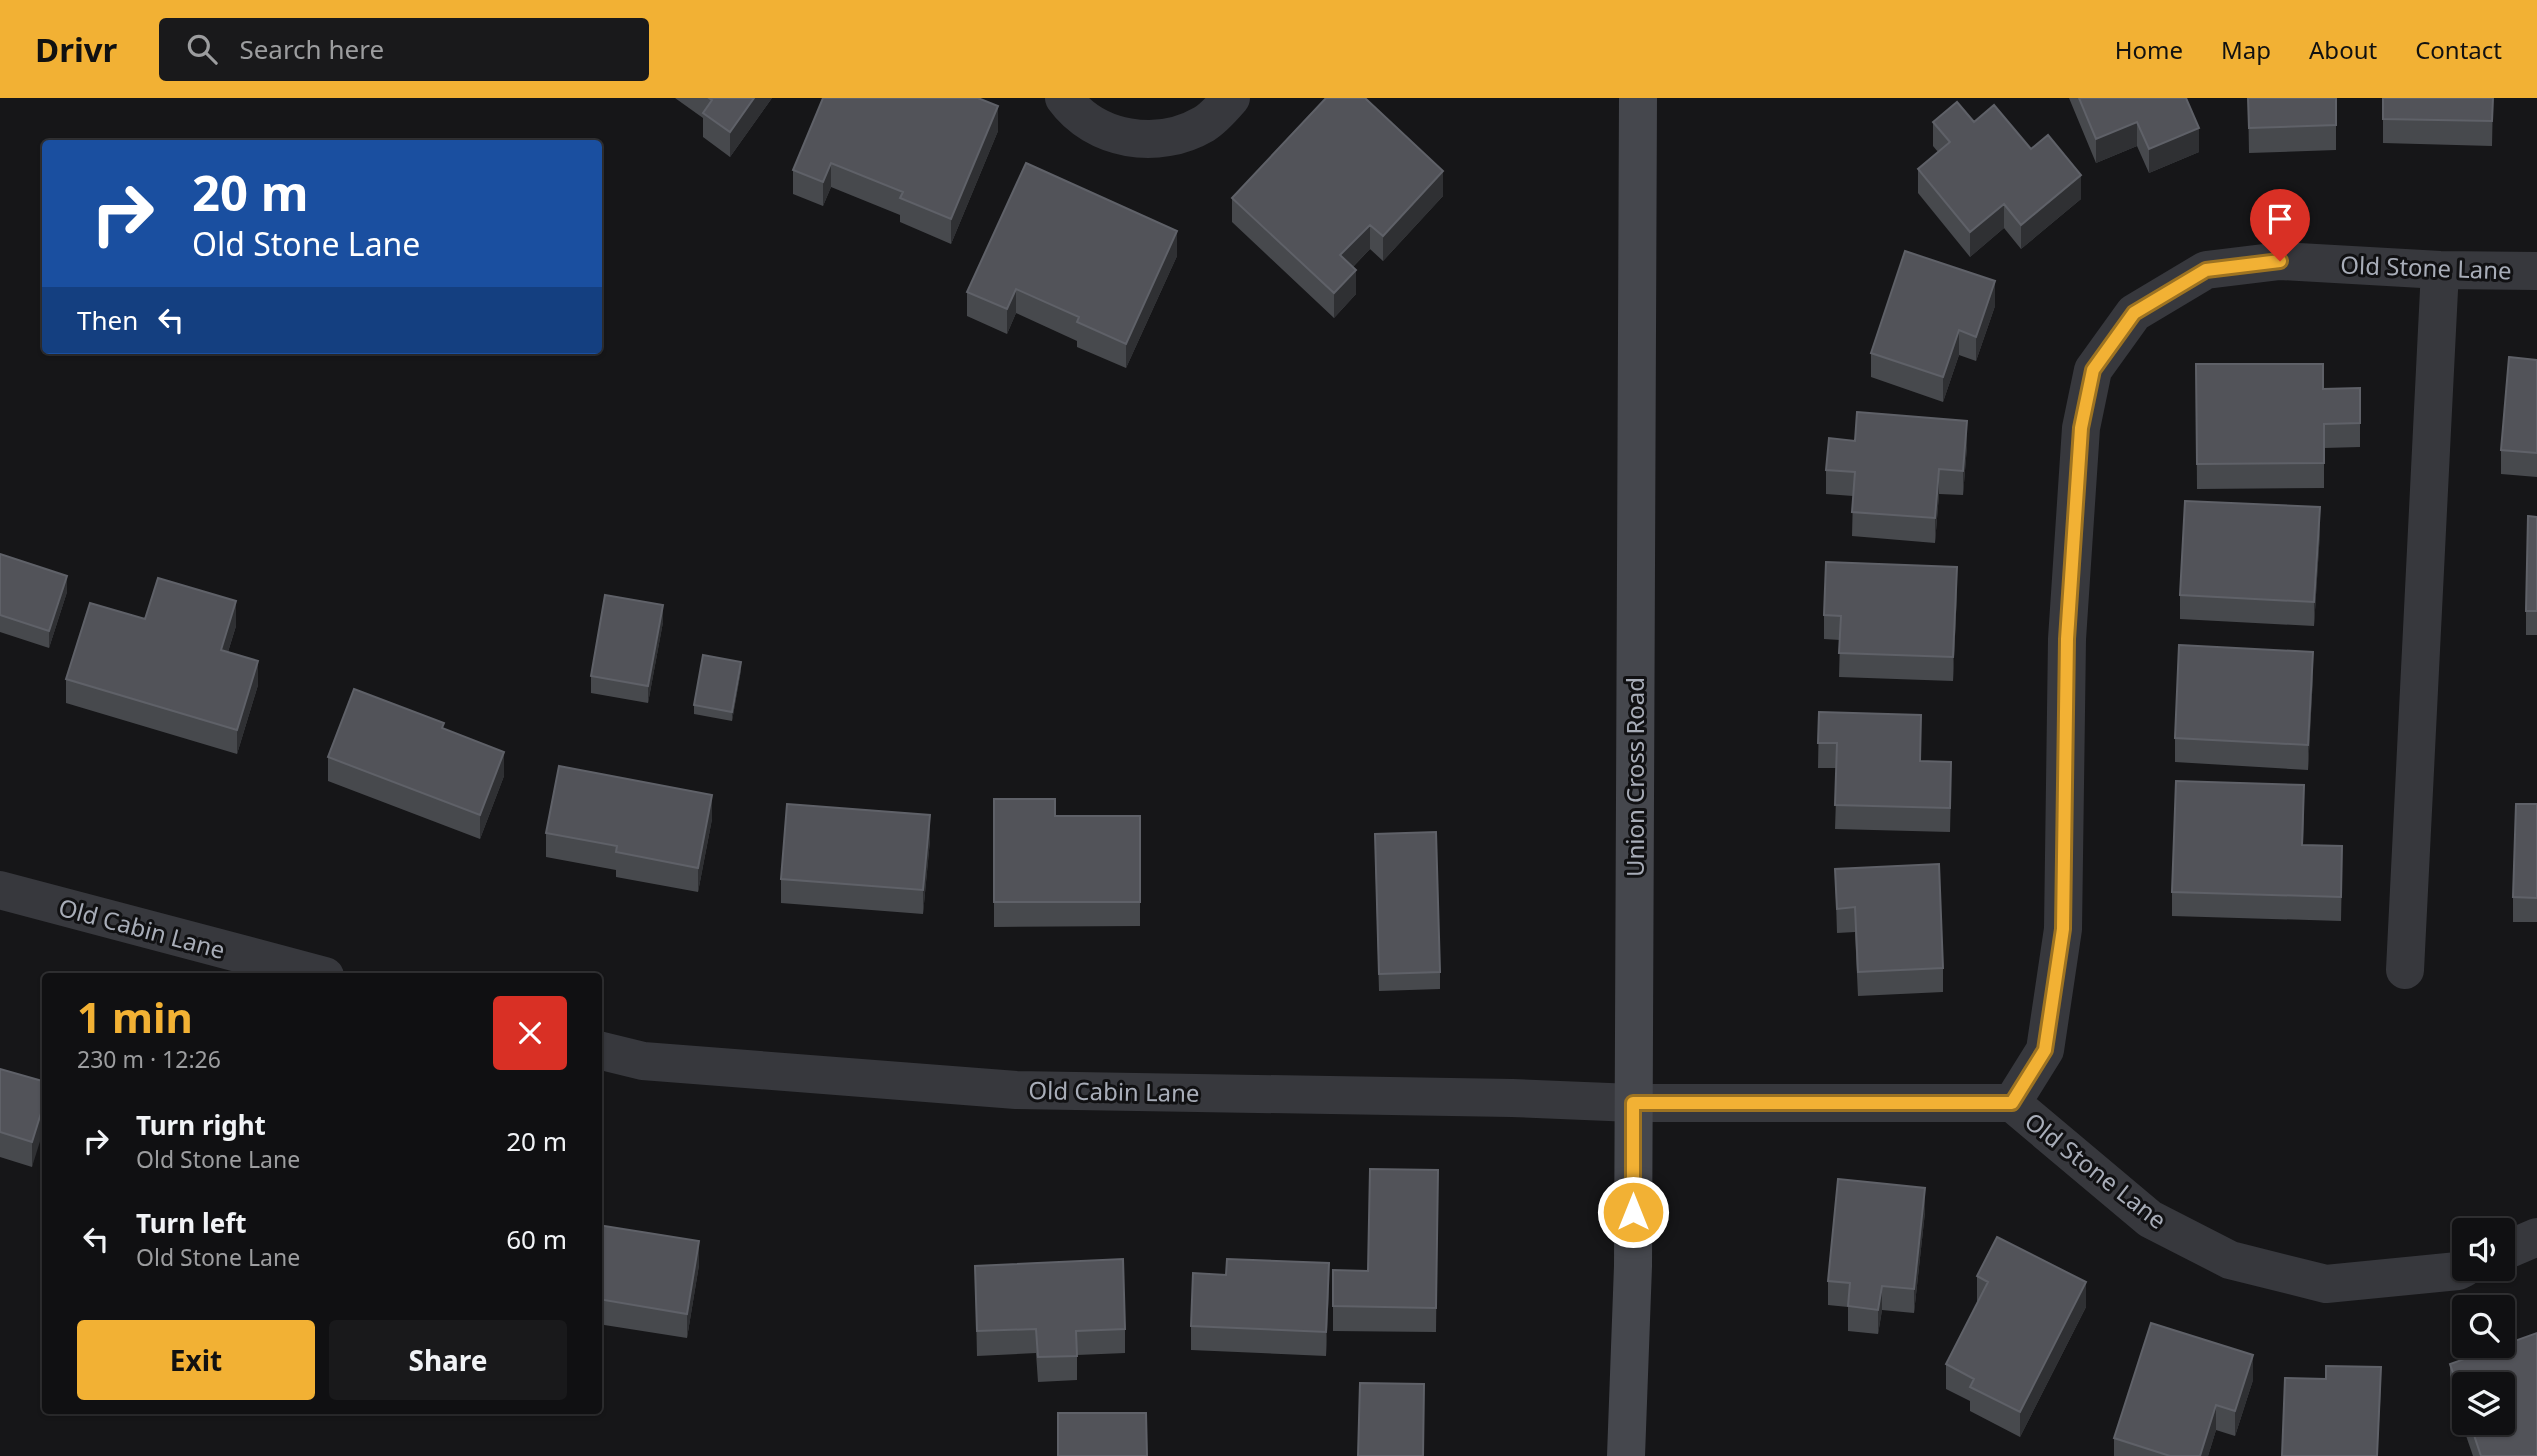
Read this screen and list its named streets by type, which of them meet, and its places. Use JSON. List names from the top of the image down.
{
  "streets": {
    "main road": ["Union Cross Road"],
    "street": ["Old Stone Lane", "Old Cabin Lane"]
  },
  "crossings": [
    ["Old Stone Lane", "Union Cross Road"],
    ["Old Stone Lane", "Old Cabin Lane"],
    ["Union Cross Road", "Old Cabin Lane"]
  ],
  "page": {
    "header": "Drivr",
    "search": "Search here",
    "nav": [
      "Home",
      "Map",
      "About",
      "Contact"
    ],
    "turn": ["20 m", "Old Stone Lane"],
    "then": "Then",
    "heading": ["1 min", "230 m · 12:26"],
    "list": [
      {
        "name": "Turn right",
        "note": "Old Stone Lane",
        "value": "20 m"
      },
      {
        "name": "Turn left",
        "note": "Old Stone Lane",
        "value": "60 m"
      }
    ],
    "buttons": ["Exit", "Share"]
  }
}
